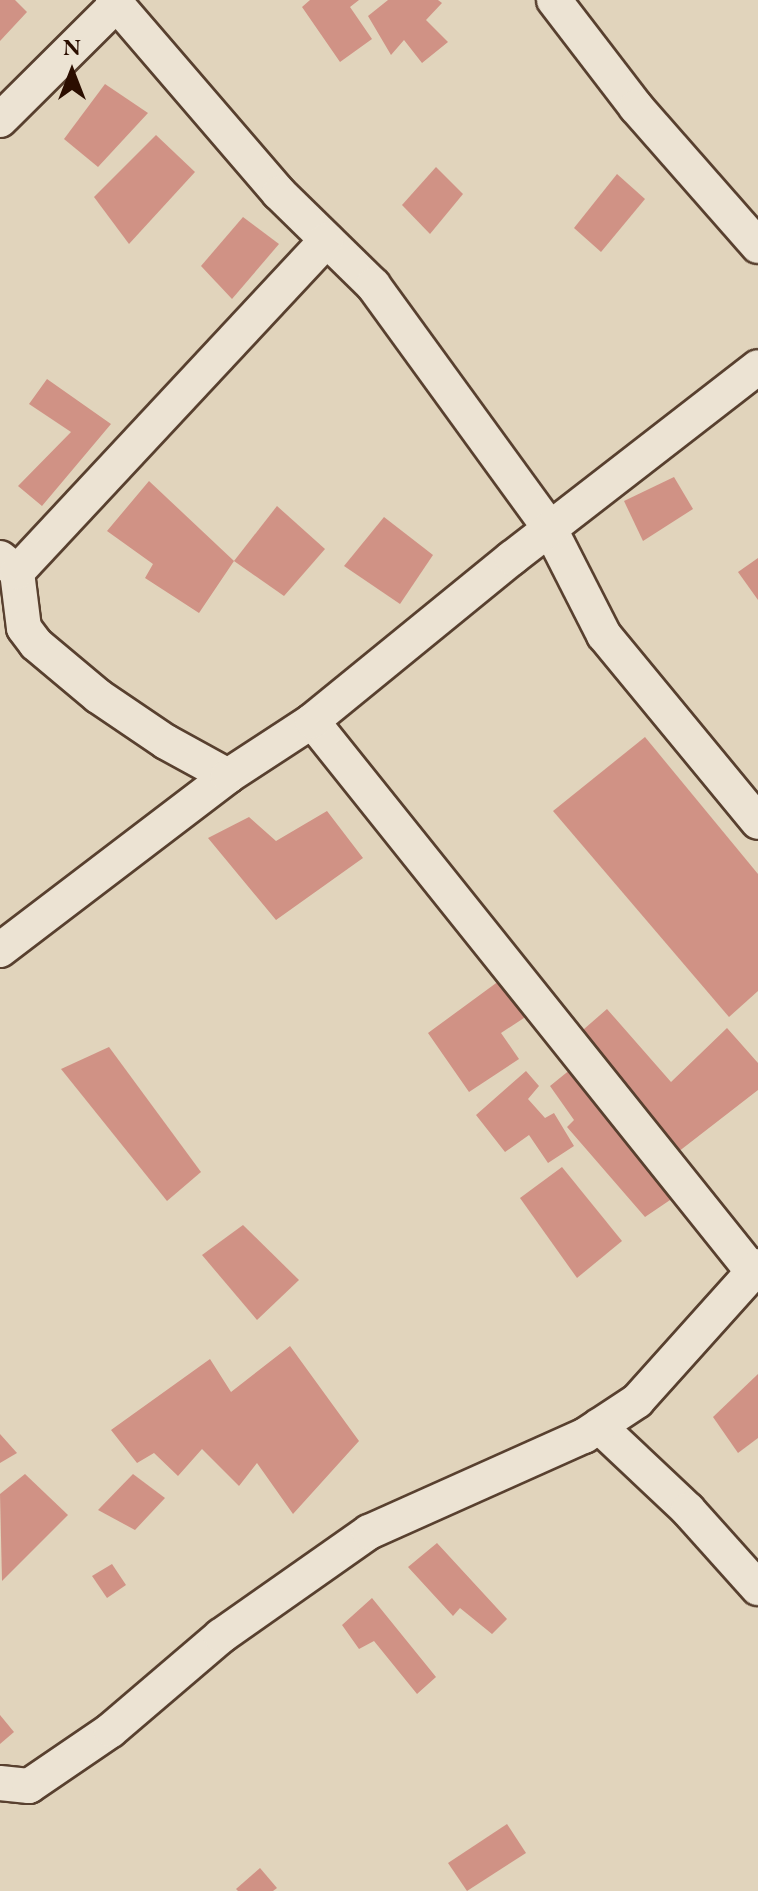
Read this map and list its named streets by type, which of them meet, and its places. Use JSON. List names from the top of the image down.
{
  "north": "top"
}
